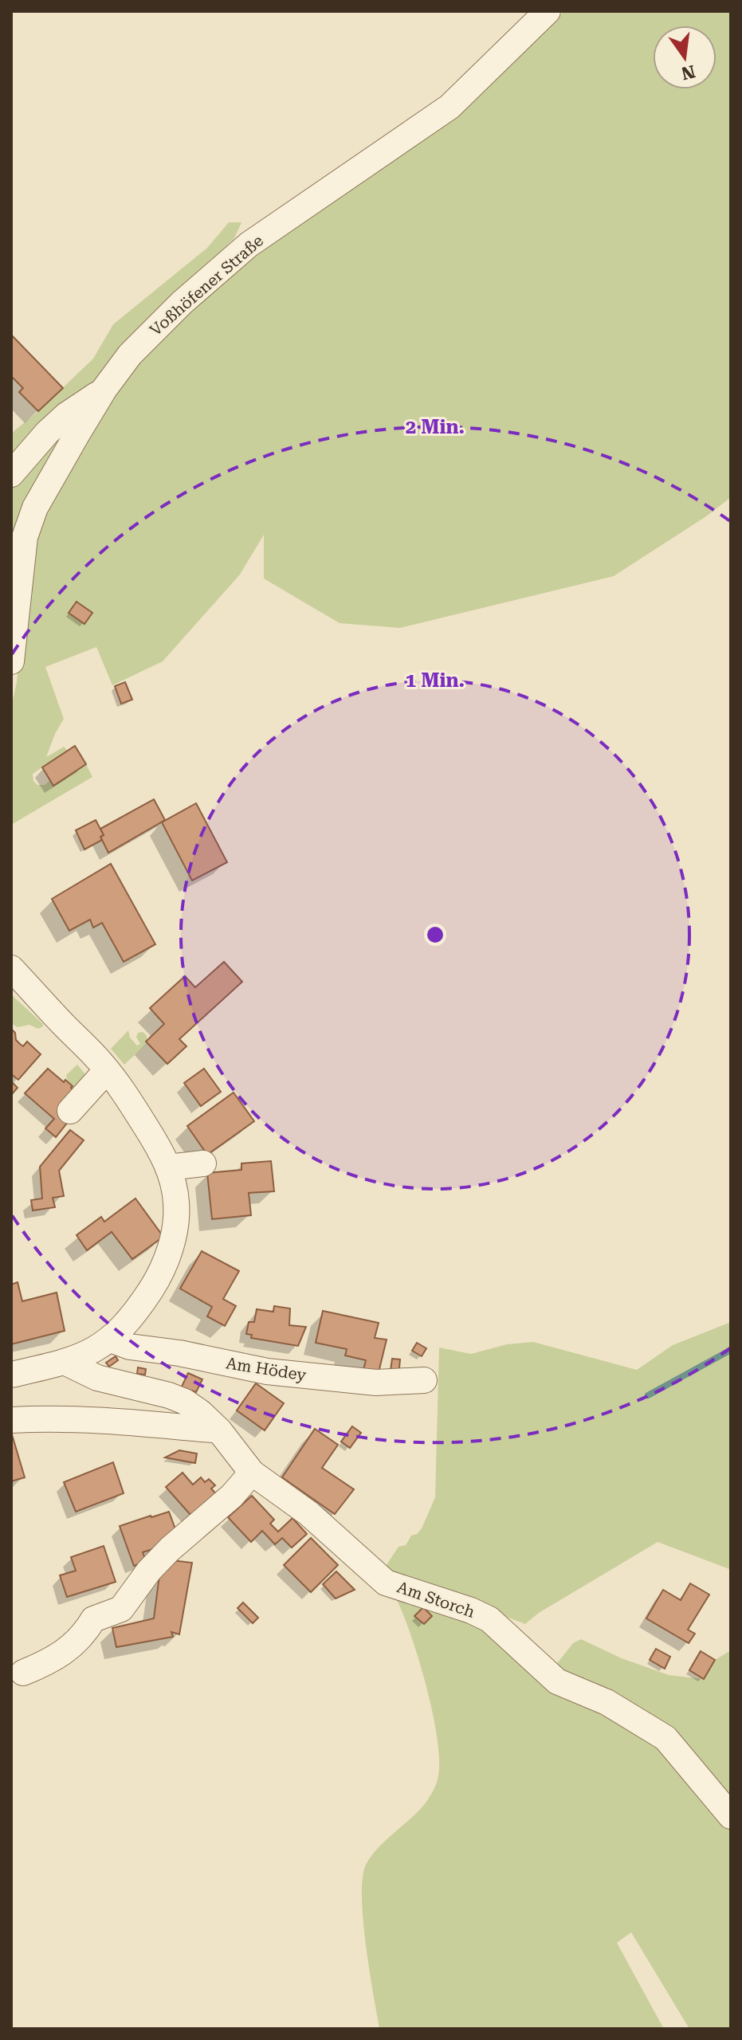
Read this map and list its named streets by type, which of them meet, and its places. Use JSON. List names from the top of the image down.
{
  "streets": {
    "street": ["Voßhöfener Straße", "Am Hödey", "Am Storch"]
  },
  "north": "bottom",
  "rings": ["2 Min.", "1 Min."]
}
